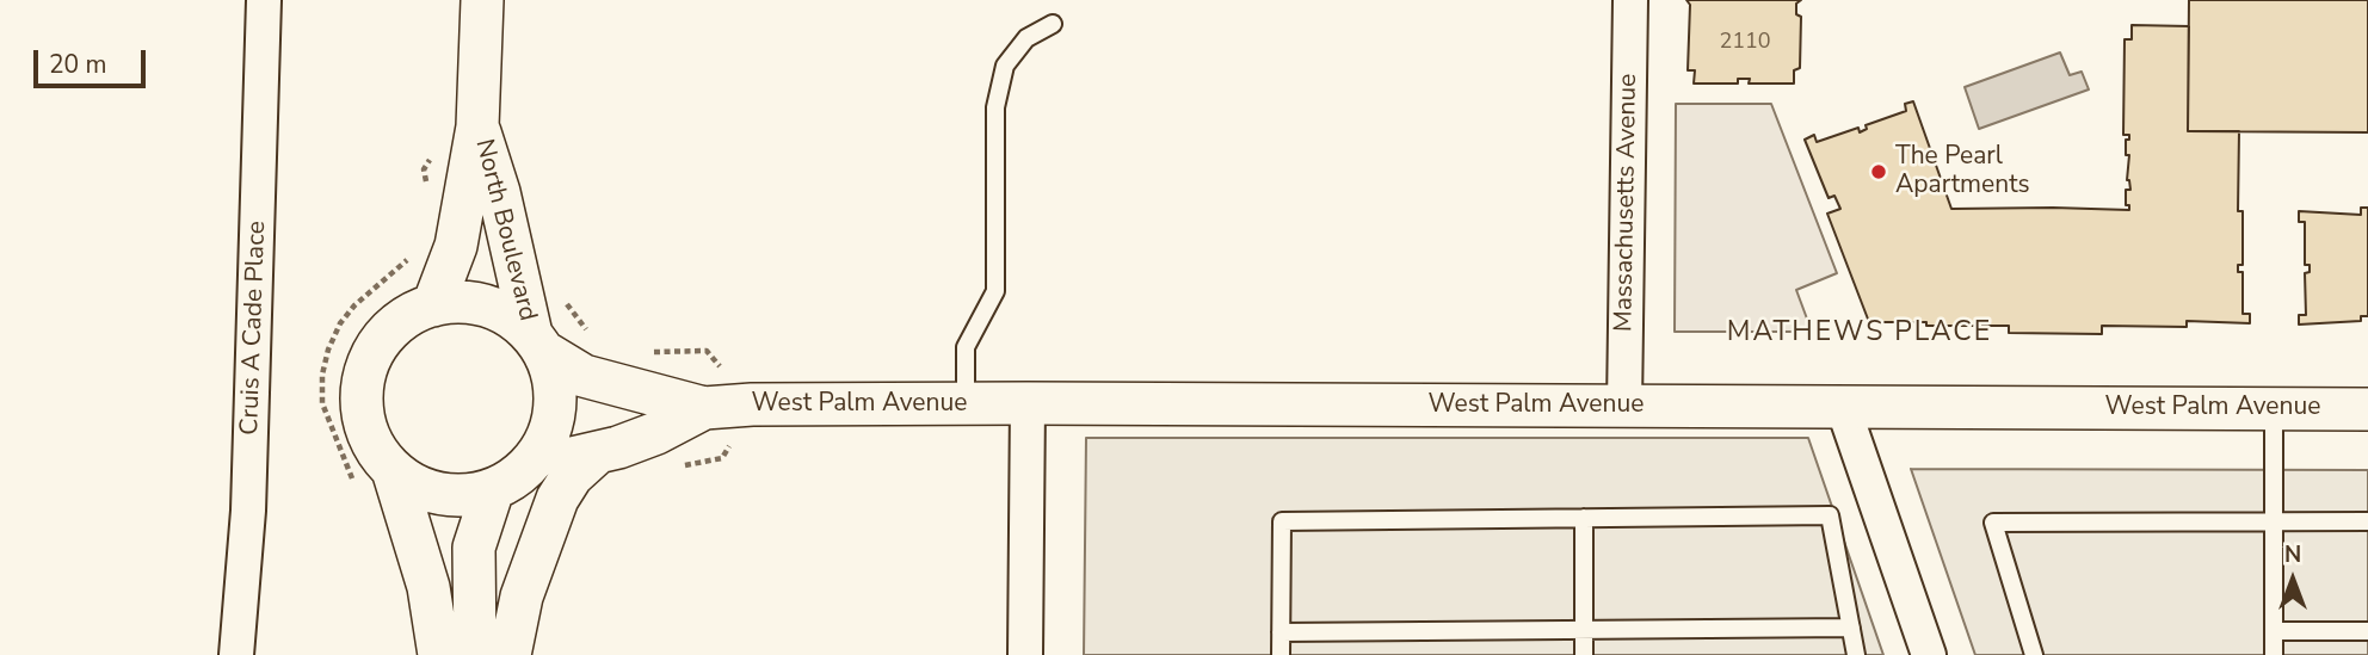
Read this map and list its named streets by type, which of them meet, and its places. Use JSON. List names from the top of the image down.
{
  "streets": {
    "street": [
      "Massachusetts Avenue",
      "North Boulevard",
      "Cruis A Cade Place",
      "West Palm Avenue"
    ]
  },
  "crossings": [
    ["Massachusetts Avenue", "West Palm Avenue"],
    ["North Boulevard", "West Palm Avenue"]
  ],
  "districts": ["MATHEWS PLACE"],
  "places": ["The Pearl Apartments"],
  "house_numbers": ["2110"],
  "scale_bar": "20 m",
  "north": "top"
}
